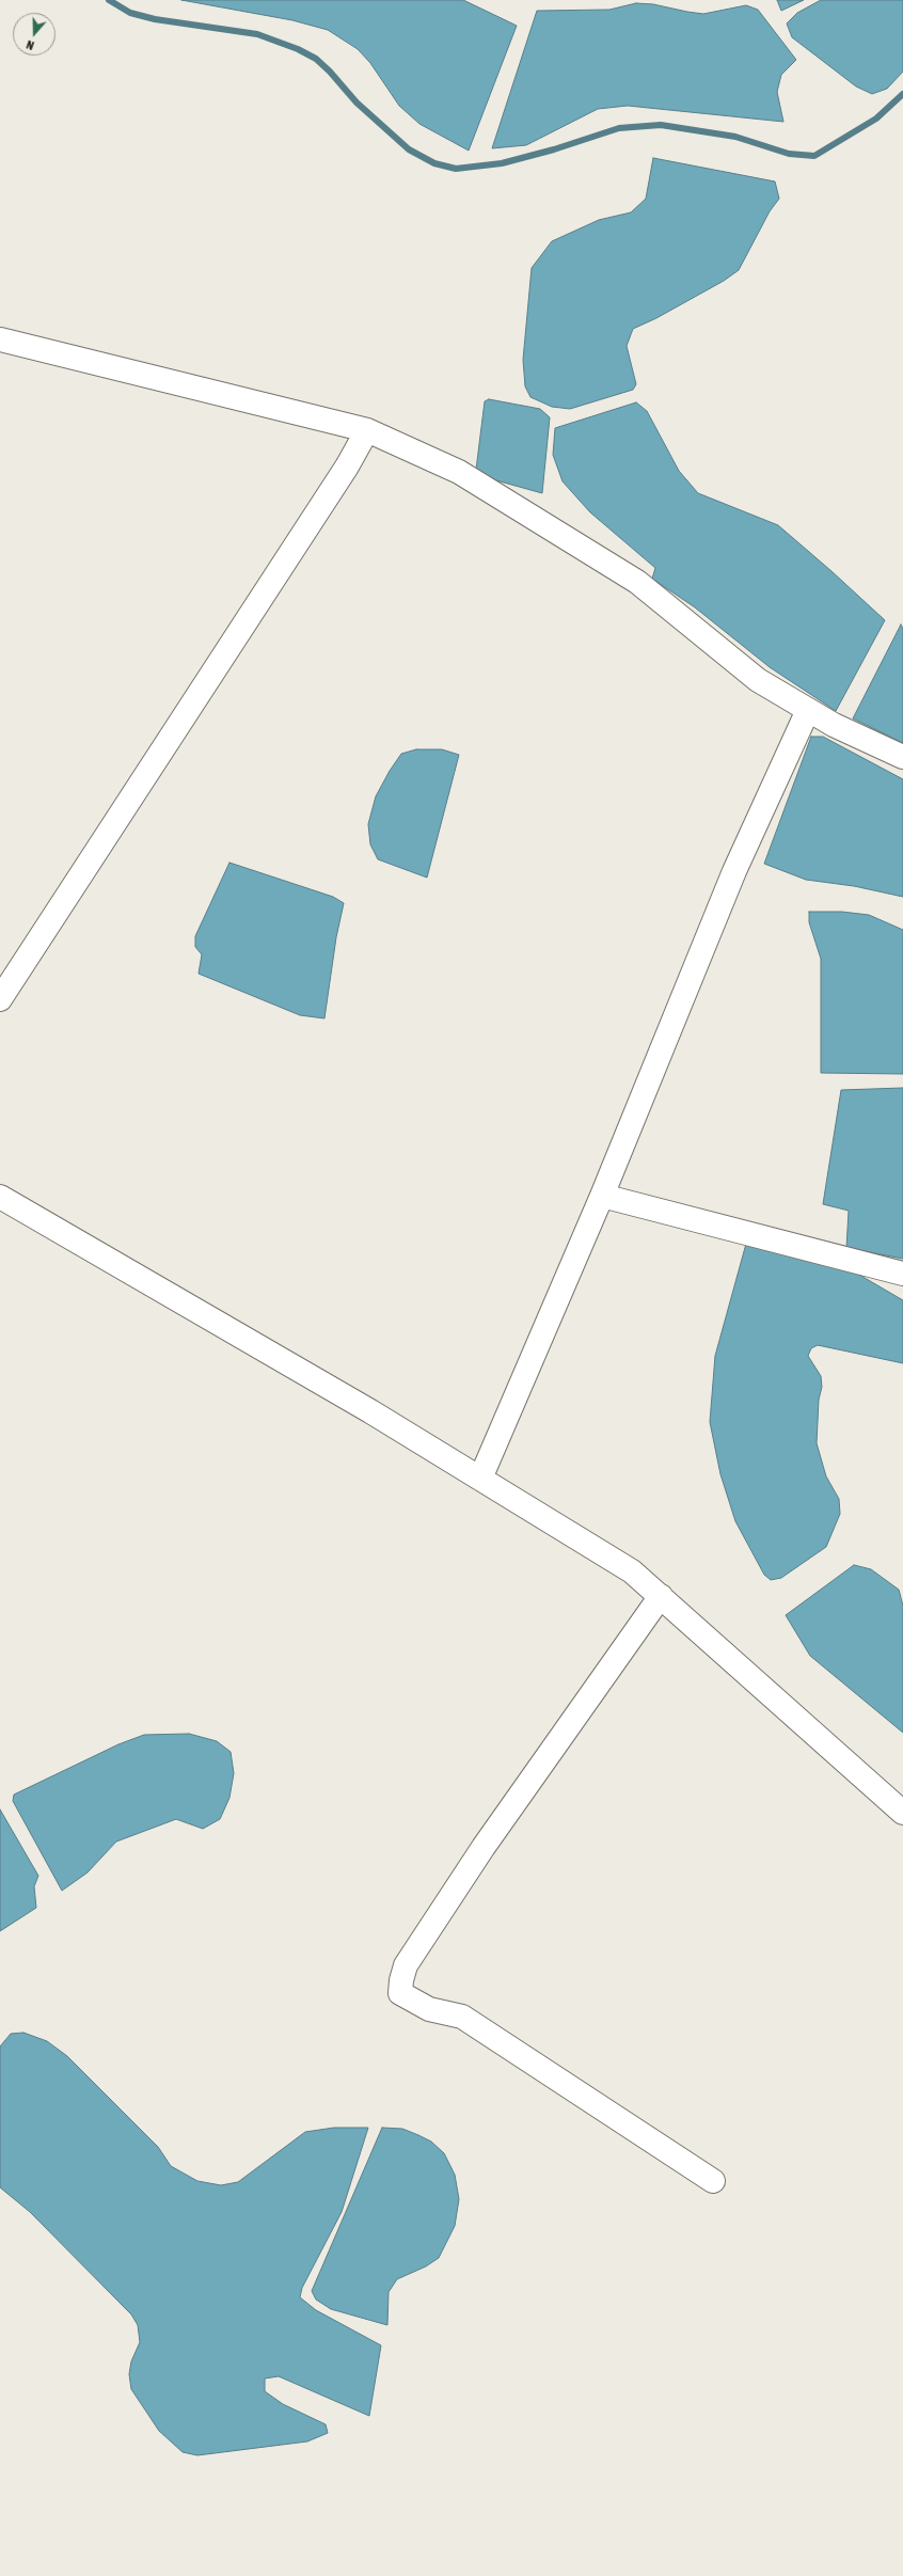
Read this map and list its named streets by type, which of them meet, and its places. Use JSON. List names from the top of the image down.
{
  "north": "bottom"
}
